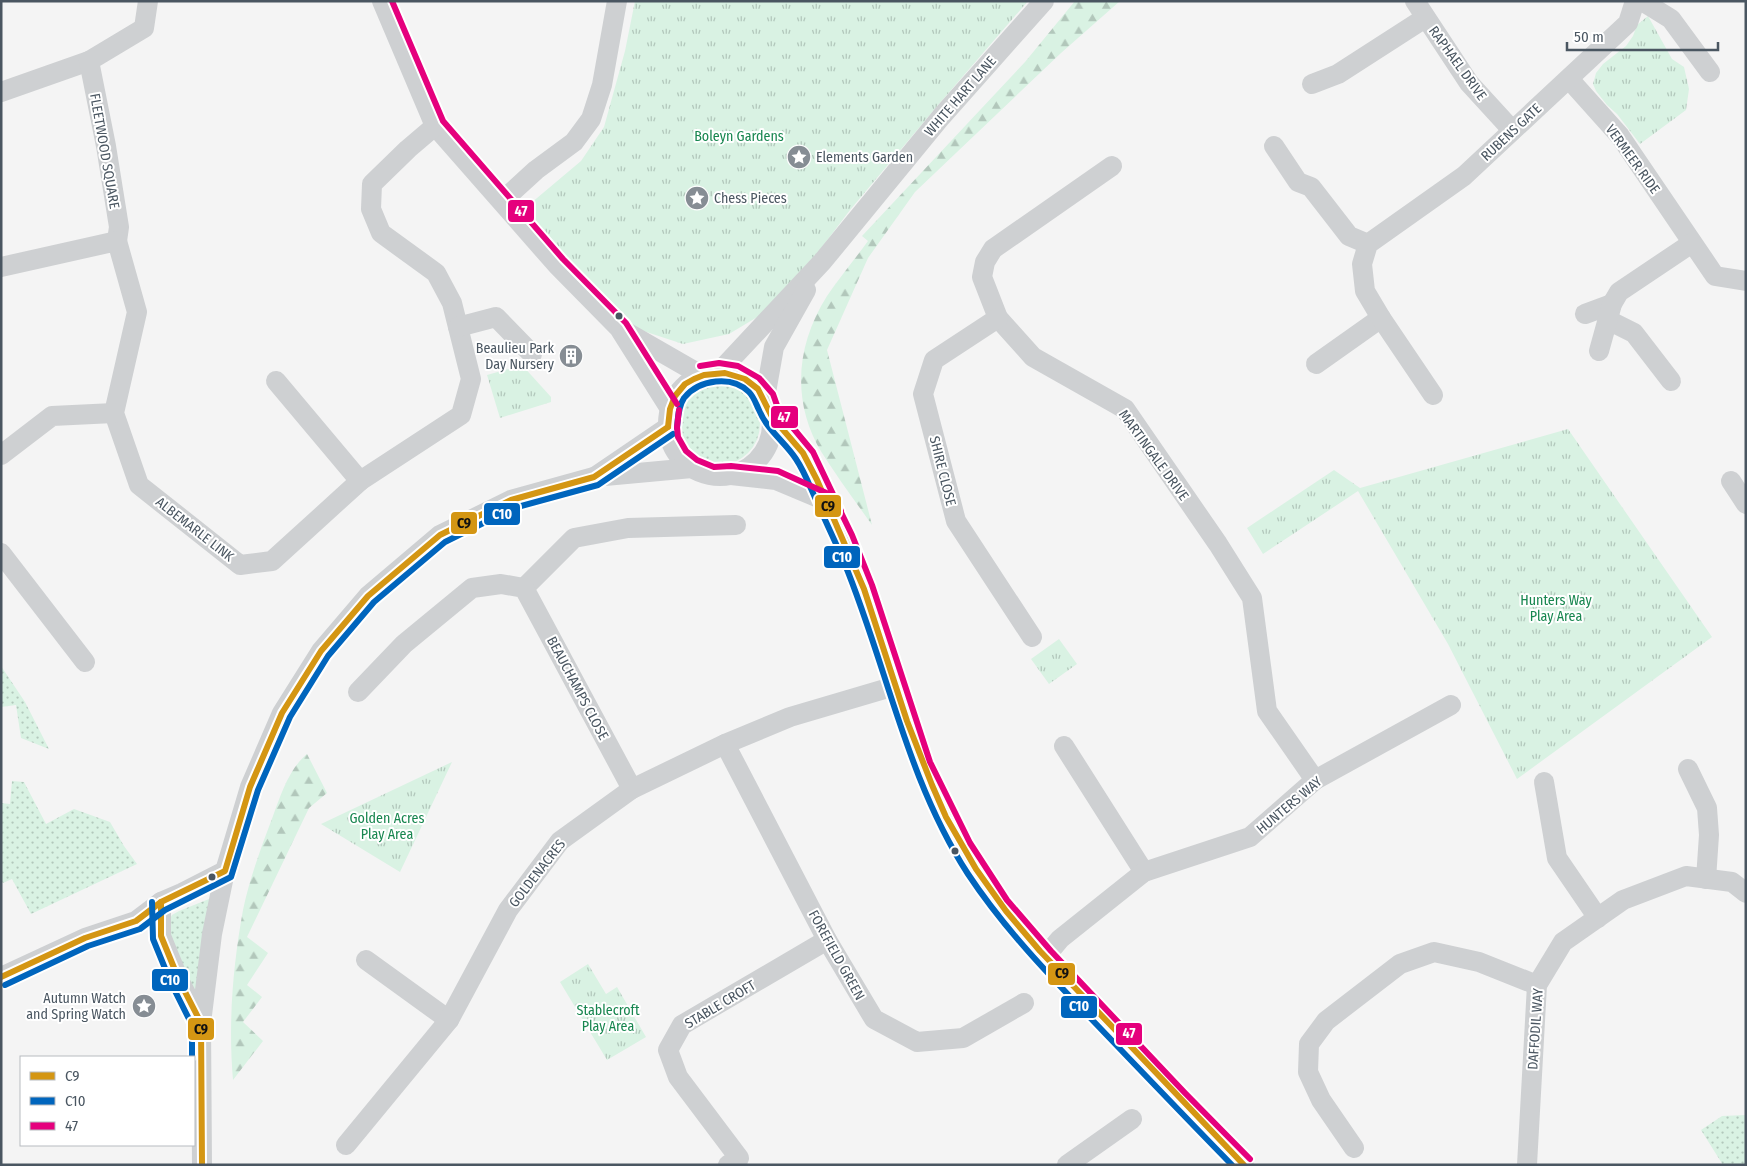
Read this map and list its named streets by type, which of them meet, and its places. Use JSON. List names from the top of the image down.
{
  "streets": {
    "street": [
      "RAPHAEL DRIVE",
      "WHITE HART LANE",
      "RUBENS GATE",
      "FLEETWOOD SQUARE",
      "VERMEER RIDE",
      "MARTINGALE DRIVE",
      "SHIRE CLOSE",
      "ALBEMARLE LINK",
      "BEAUCHAMPS CLOSE",
      "HUNTERS WAY",
      "GOLDENACRES",
      "FOREFIELD GREEN",
      "STABLE CROFT",
      "DAFFODIL WAY"
    ]
  },
  "crossings": [
    ["RAPHAEL DRIVE", "RUBENS GATE"],
    ["RUBENS GATE", "VERMEER RIDE"],
    ["MARTINGALE DRIVE", "SHIRE CLOSE"],
    ["MARTINGALE DRIVE", "HUNTERS WAY"],
    ["BEAUCHAMPS CLOSE", "GOLDENACRES"],
    ["GOLDENACRES", "FOREFIELD GREEN"],
    ["FOREFIELD GREEN", "STABLE CROFT"]
  ],
  "parks": [
    "Boleyn Gardens",
    "Hunters Way Play Area",
    "Golden Acres Play Area",
    "Stablecroft Play Area"
  ],
  "places": {
    "place": ["Elements Garden", "Chess Pieces", "Autumn Watch and Spring Watch"],
    "building": ["Beaulieu Park Day Nursery"]
  },
  "lines": ["transit line 47", "transit line C9", "transit line C10"],
  "legend": ["C9", "C10", "47"],
  "scale_bar": "50 m"
}
